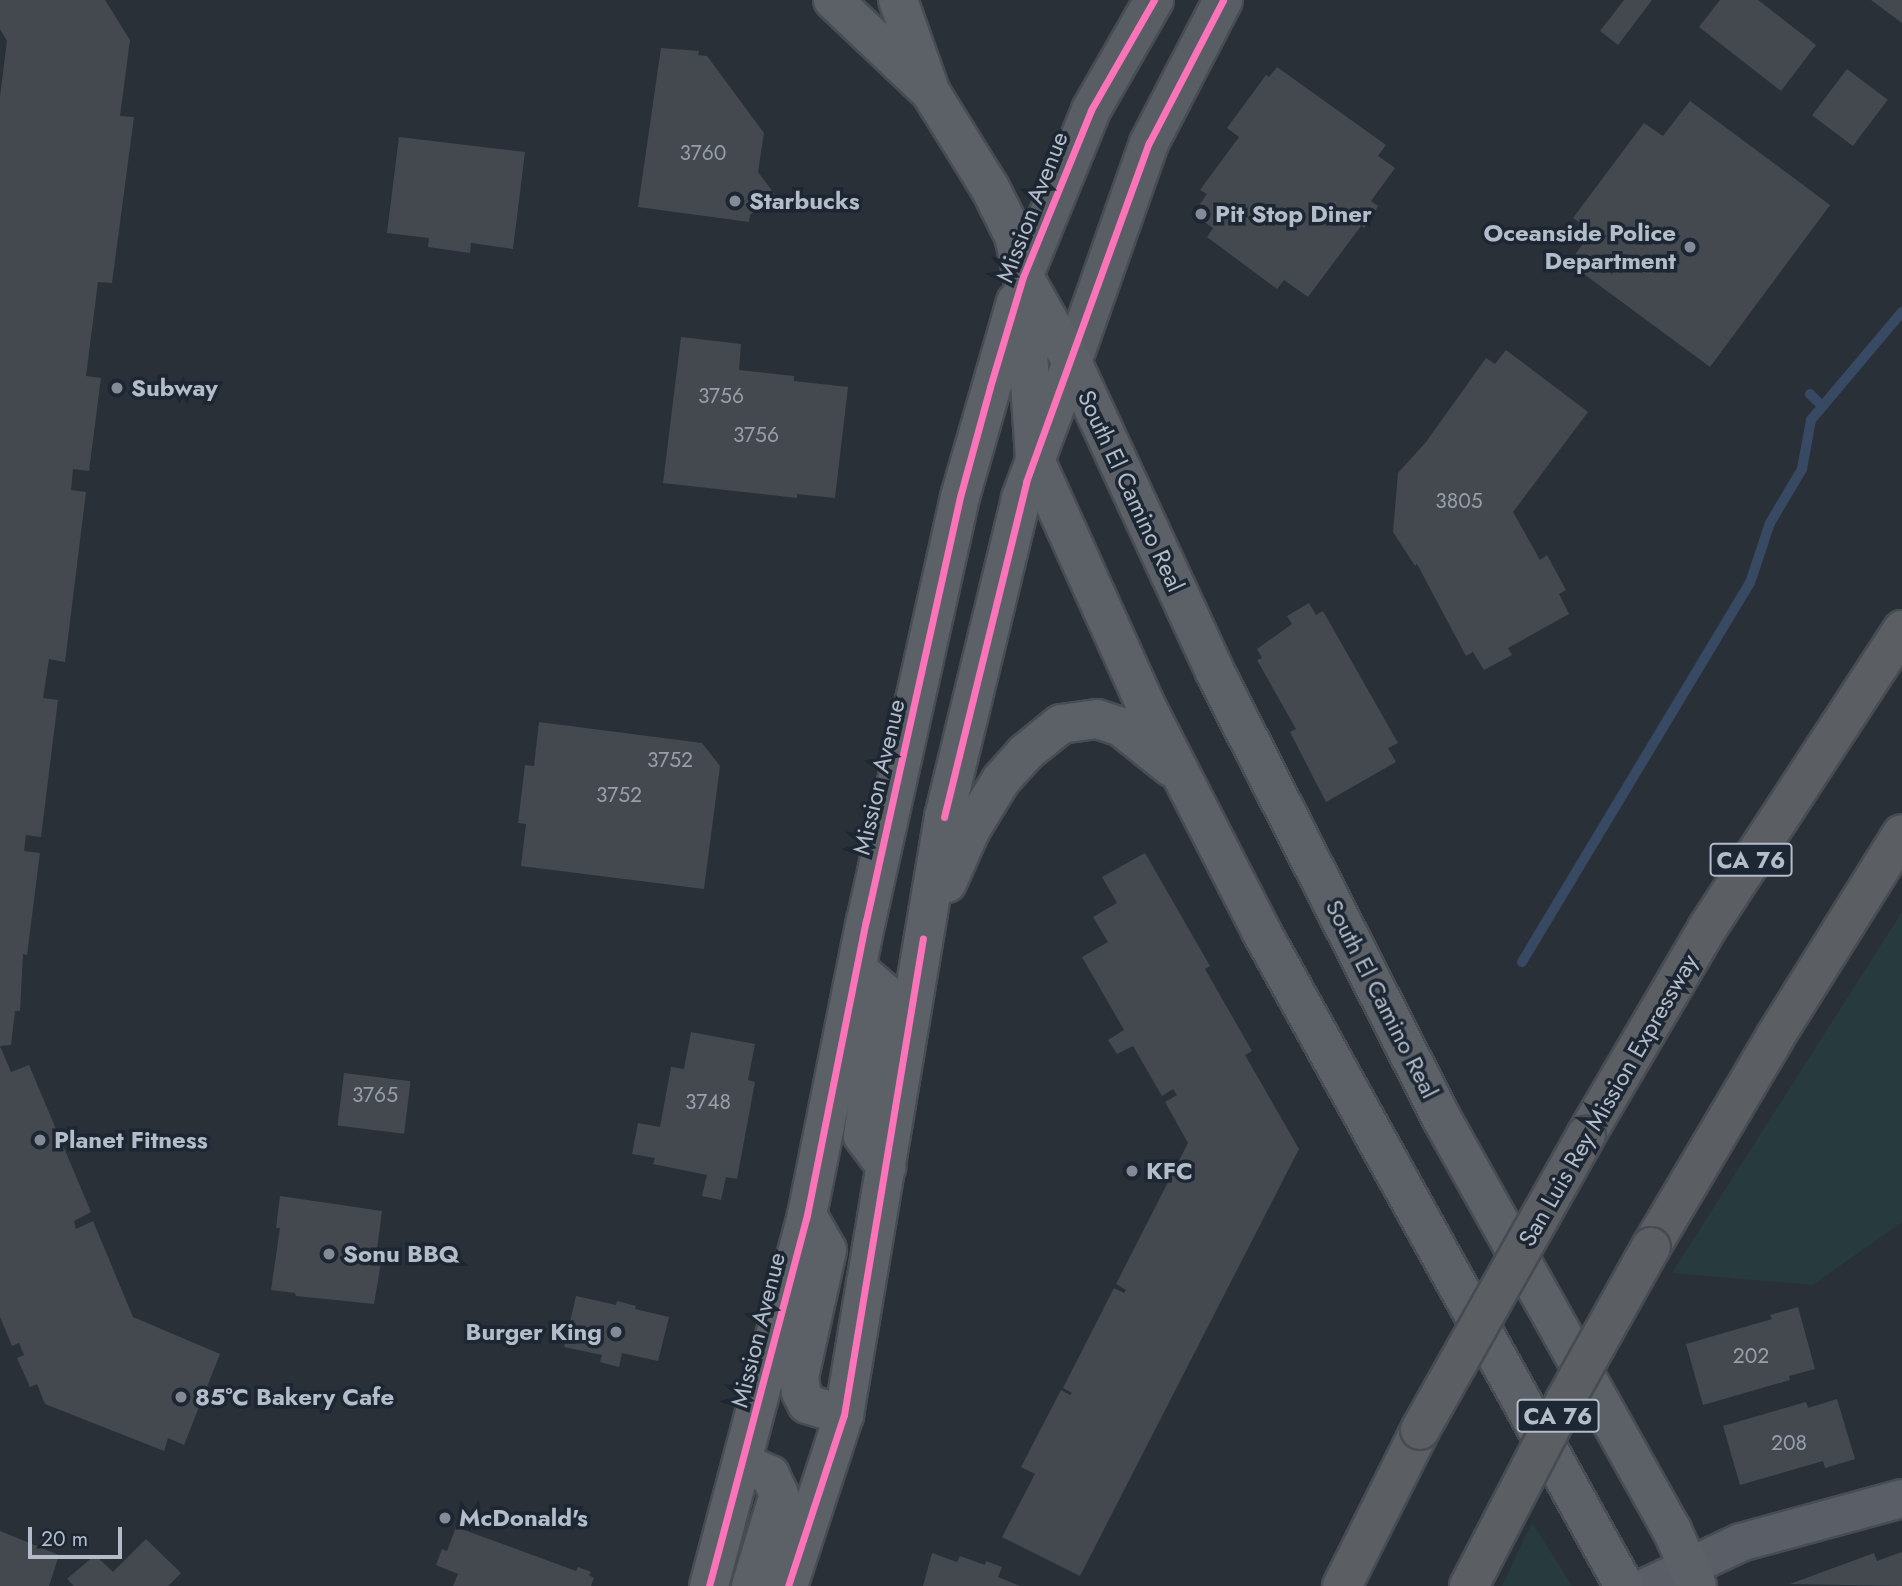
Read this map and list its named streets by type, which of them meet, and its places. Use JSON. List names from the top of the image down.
{
  "streets": {
    "highway": ["CA 76", "San Luis Rey Mission Expressway"],
    "main road": ["Mission Avenue", "South El Camino Real"]
  },
  "crossings": [
    ["Mission Avenue", "South El Camino Real"]
  ],
  "places": [
    "Starbucks",
    "Pit Stop Diner",
    "Oceanside Police Department",
    "Subway",
    "Planet Fitness",
    "KFC",
    "Sonu BBQ",
    "Burger King",
    "85°C Bakery Cafe",
    "McDonald's"
  ],
  "house_numbers": [
    "3760",
    "3756",
    "3756",
    "3805",
    "3752",
    "3752",
    "3765",
    "3748",
    "202",
    "208"
  ],
  "scale_bar": "20 m"
}
